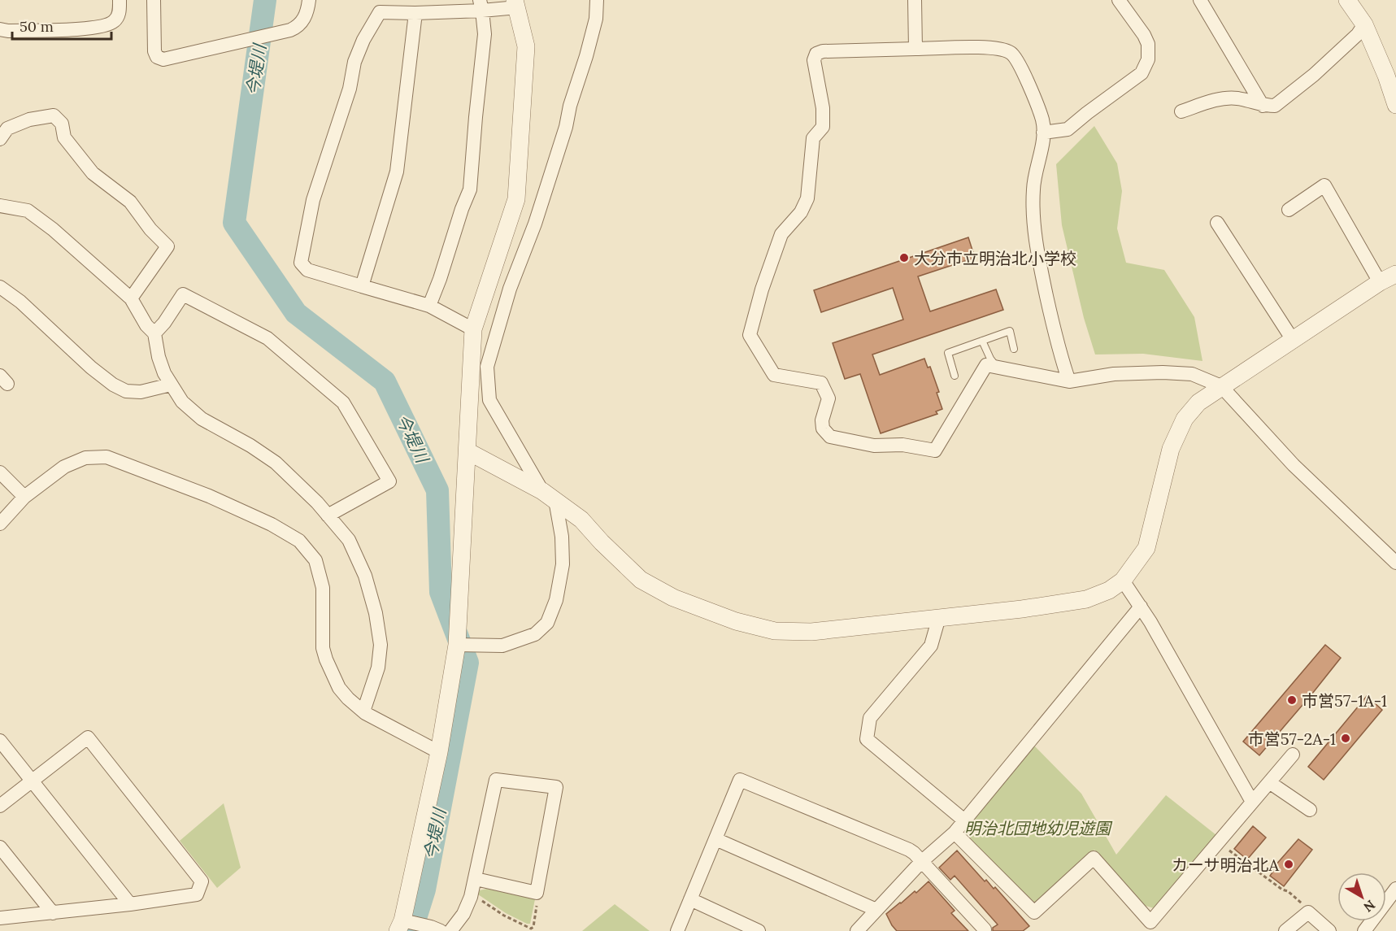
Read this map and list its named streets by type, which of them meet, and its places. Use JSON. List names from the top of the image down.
{
  "water": ["今堤川"],
  "parks": ["明治北団地幼児遊園"],
  "places": [
    "大分市立明治北小学校",
    "市営57-1A-1",
    "市営57-2A-1",
    "カーサ明治北A"
  ],
  "scale_bar": "50 m",
  "north": "bottom right"
}
